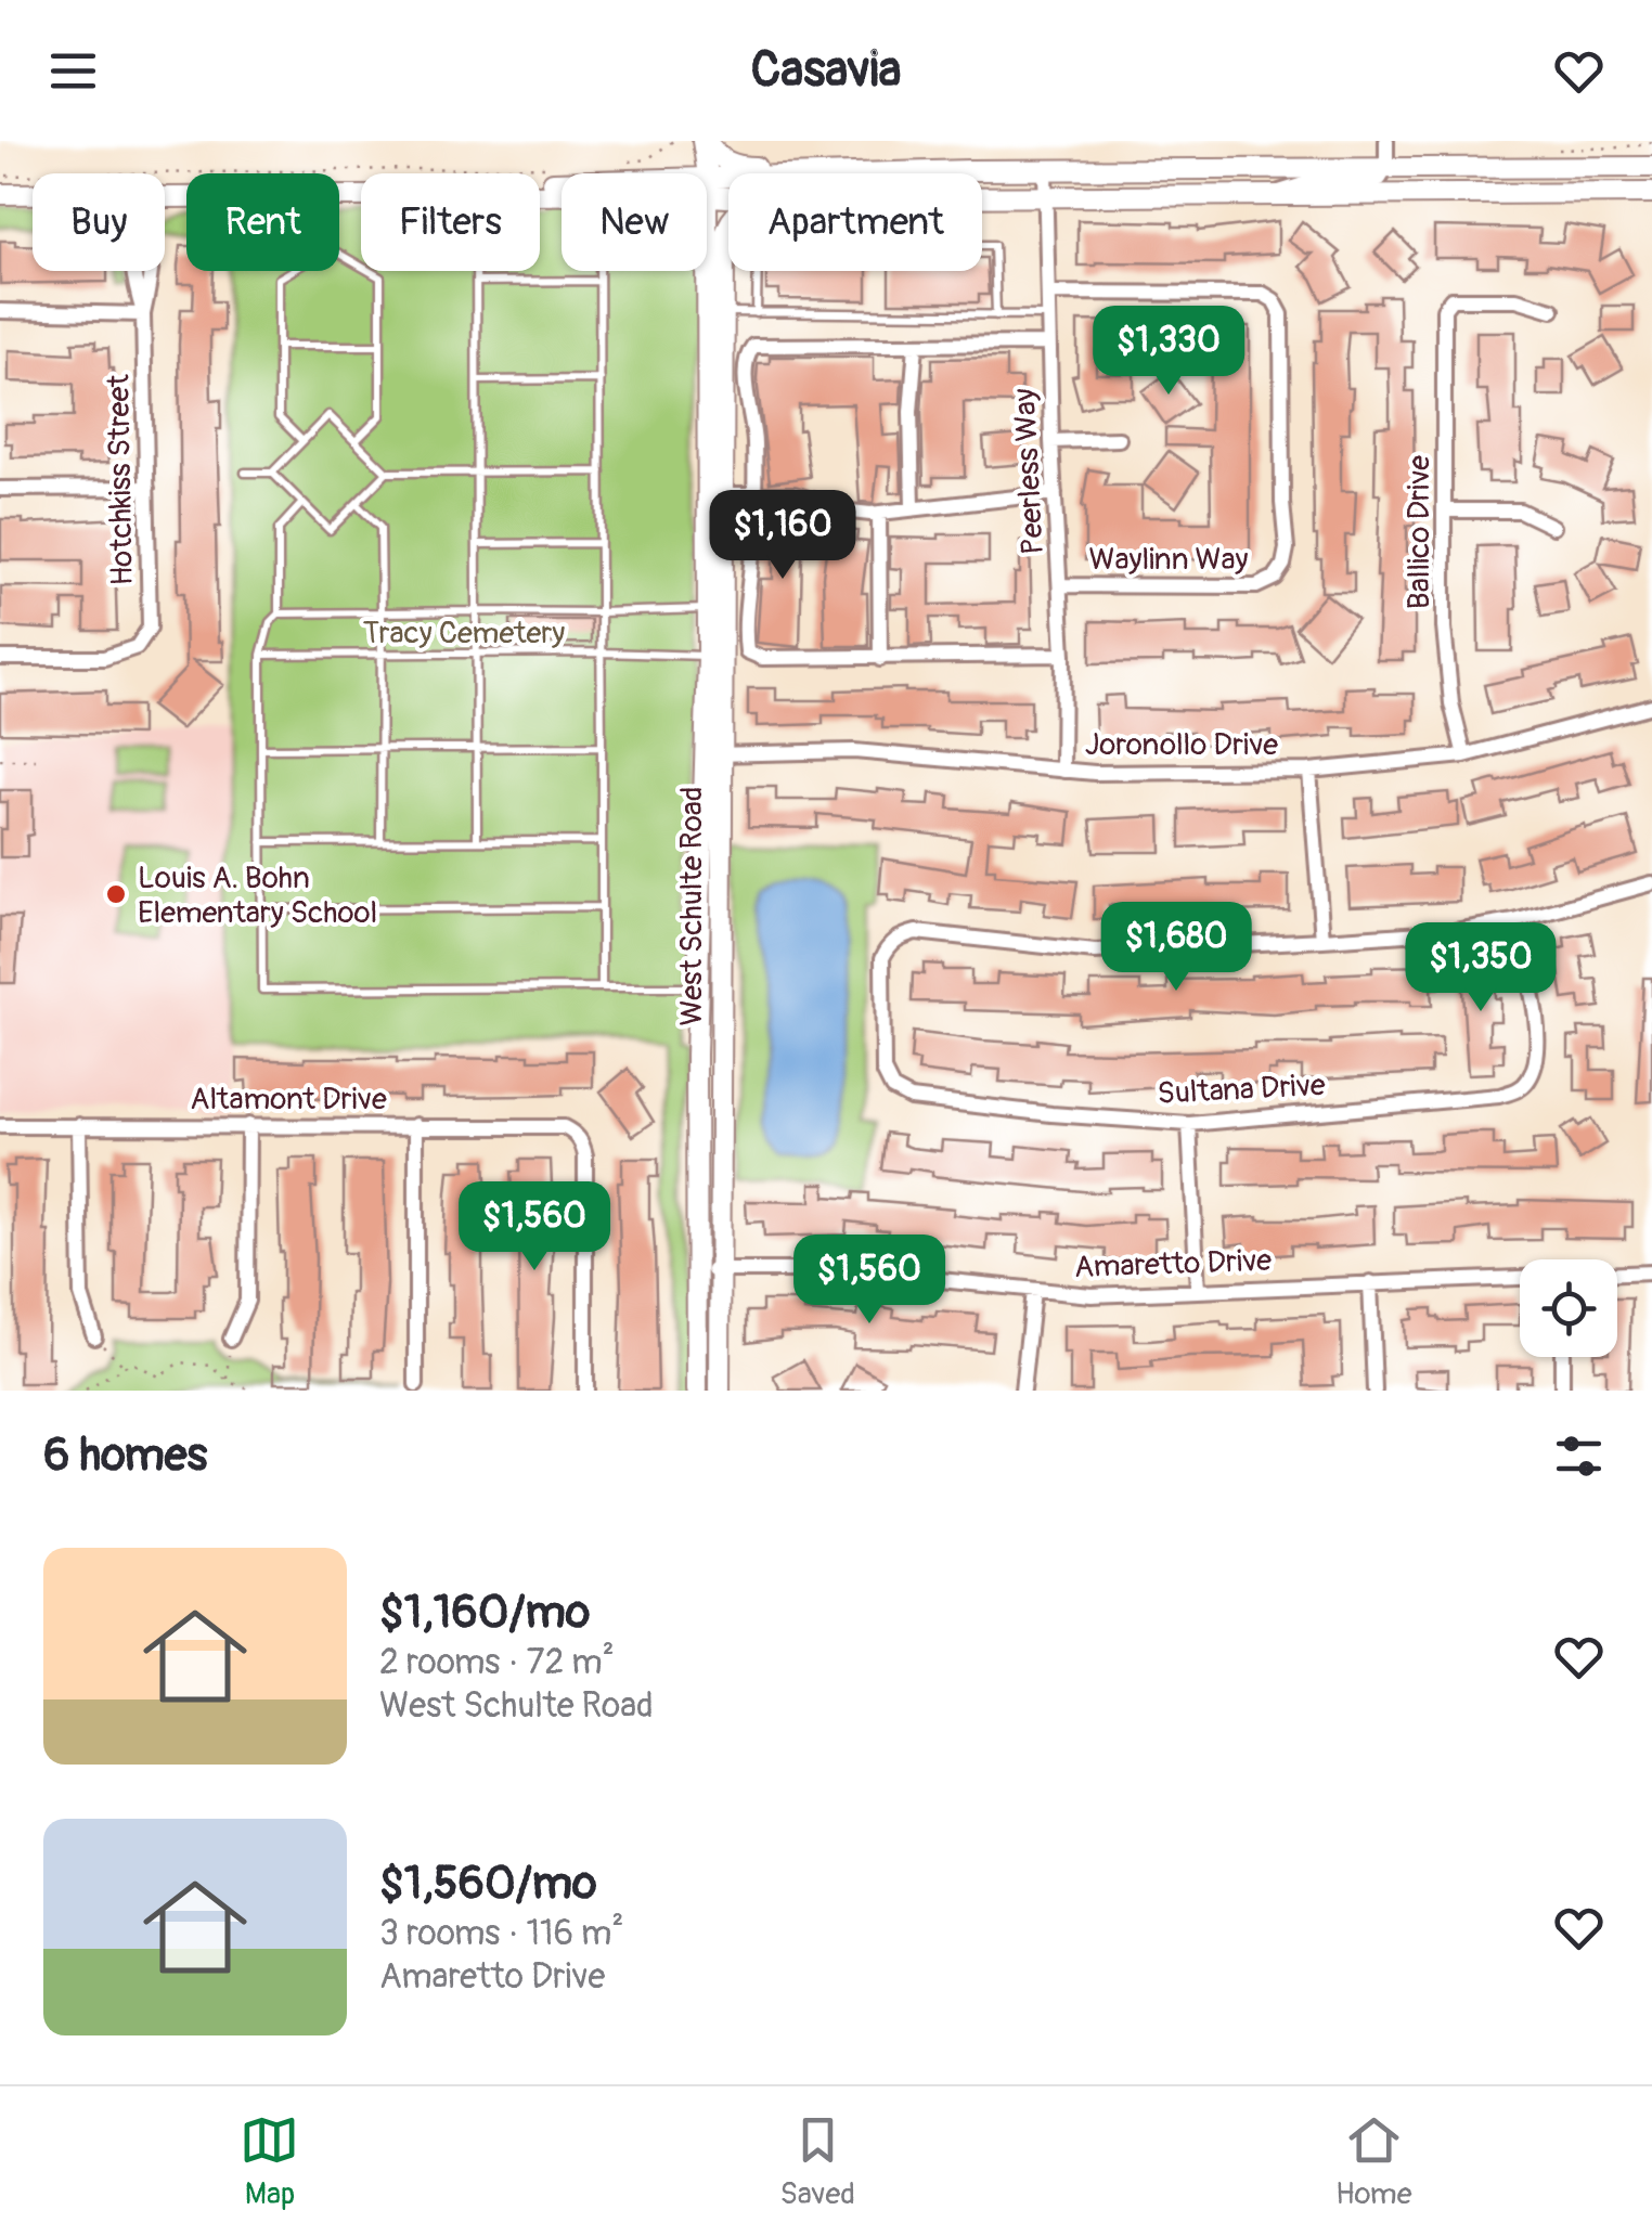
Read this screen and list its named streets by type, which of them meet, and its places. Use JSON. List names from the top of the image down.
{
  "streets": {
    "main road": ["West Schulte Road"],
    "street": [
      "Peerless Way",
      "Hotchkiss Street",
      "Ballico Drive",
      "Waylinn Way",
      "Joronollo Drive",
      "Sultana Drive",
      "Altamont Drive",
      "Amaretto Drive"
    ]
  },
  "crossings": [
    ["Peerless Way", "Waylinn Way"],
    ["Peerless Way", "Joronollo Drive"],
    ["Ballico Drive", "Joronollo Drive"],
    ["Joronollo Drive", "West Schulte Road"],
    ["West Schulte Road", "Amaretto Drive"]
  ],
  "parks": ["Tracy Cemetery"],
  "places": ["Louis A. Bohn Elementary School"],
  "page": {
    "header": "Casavia",
    "chip": [
      "Buy",
      "Rent",
      "Filters",
      "New",
      "Apartment"
    ],
    "price": [
      "$1,330",
      "$1,160",
      "$1,680",
      "$1,350",
      "$1,560",
      "$1,560"
    ],
    "heading": "6 homes",
    "list": [
      {
        "name": "$1,160/mo",
        "note": "2 rooms · 72 m² · West Schulte Road"
      },
      {
        "name": "$1,560/mo",
        "note": "3 rooms · 116 m² · Amaretto Drive"
      }
    ],
    "tabs": ["Map", "Saved", "Home"]
  }
}
